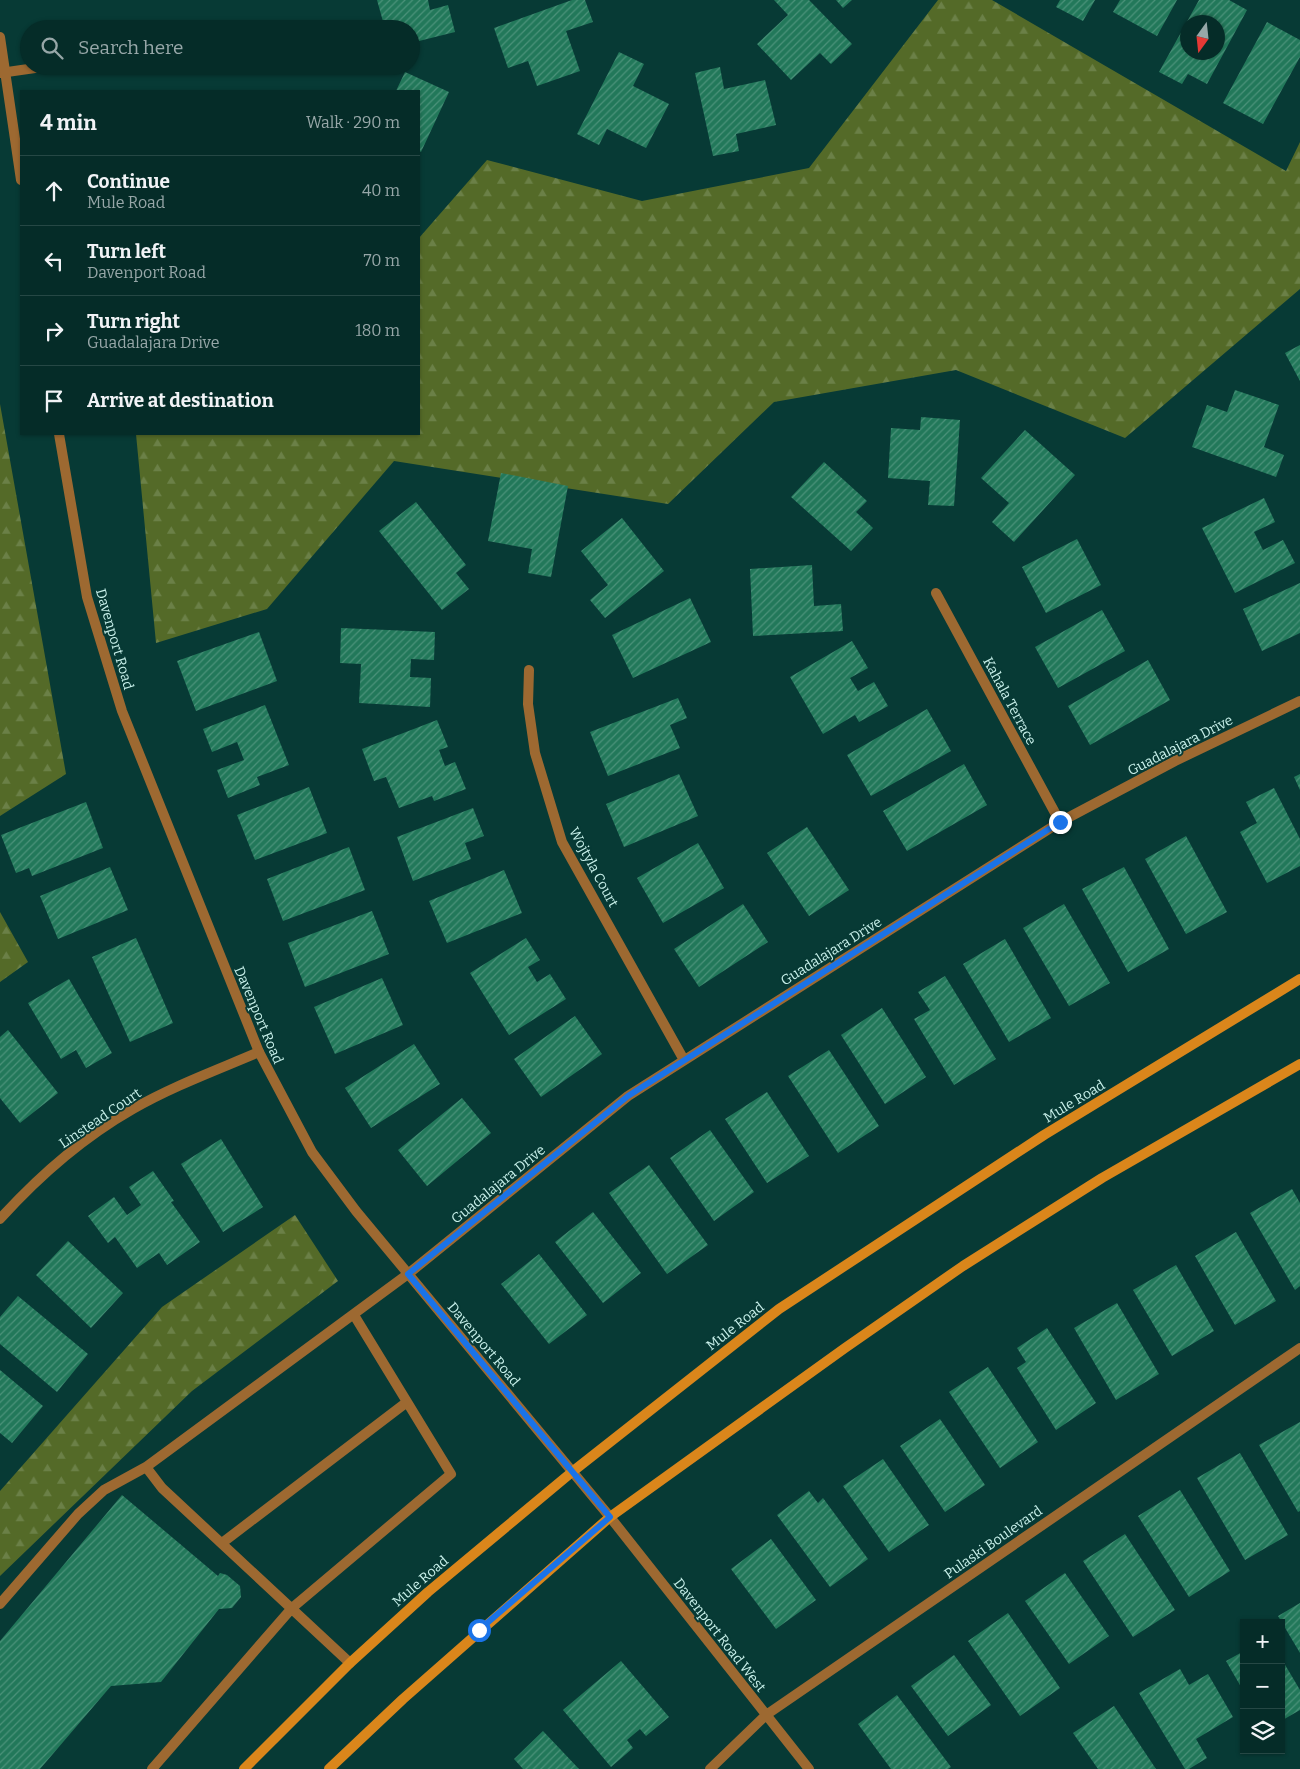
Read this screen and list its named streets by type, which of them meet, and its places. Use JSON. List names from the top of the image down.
{
  "streets": {
    "main road": ["Mule Road"],
    "street": [
      "Davenport Road",
      "Kahala Terrace",
      "Guadalajara Drive",
      "Wojtyla Court",
      "Linstead Court",
      "Pulaski Boulevard",
      "Davenport Road West"
    ]
  },
  "crossings": [
    ["Davenport Road", "Guadalajara Drive"],
    ["Davenport Road", "Mule Road"],
    ["Davenport Road", "Linstead Court"],
    ["Davenport Road", "Davenport Road West"],
    ["Kahala Terrace", "Guadalajara Drive"],
    ["Guadalajara Drive", "Wojtyla Court"],
    ["Pulaski Boulevard", "Davenport Road West"]
  ],
  "north": "bottom",
  "page": {
    "search": "Search here",
    "heading": ["4 min", "Walk · 290 m"],
    "list": [
      ["Continue", "Mule Road", "40 m"],
      ["Turn left", "Davenport Road", "70 m"],
      ["Turn right", "Guadalajara Drive", "180 m"],
      "Arrive at destination"
    ],
    "map_buttons": ["+", "−"]
  }
}
